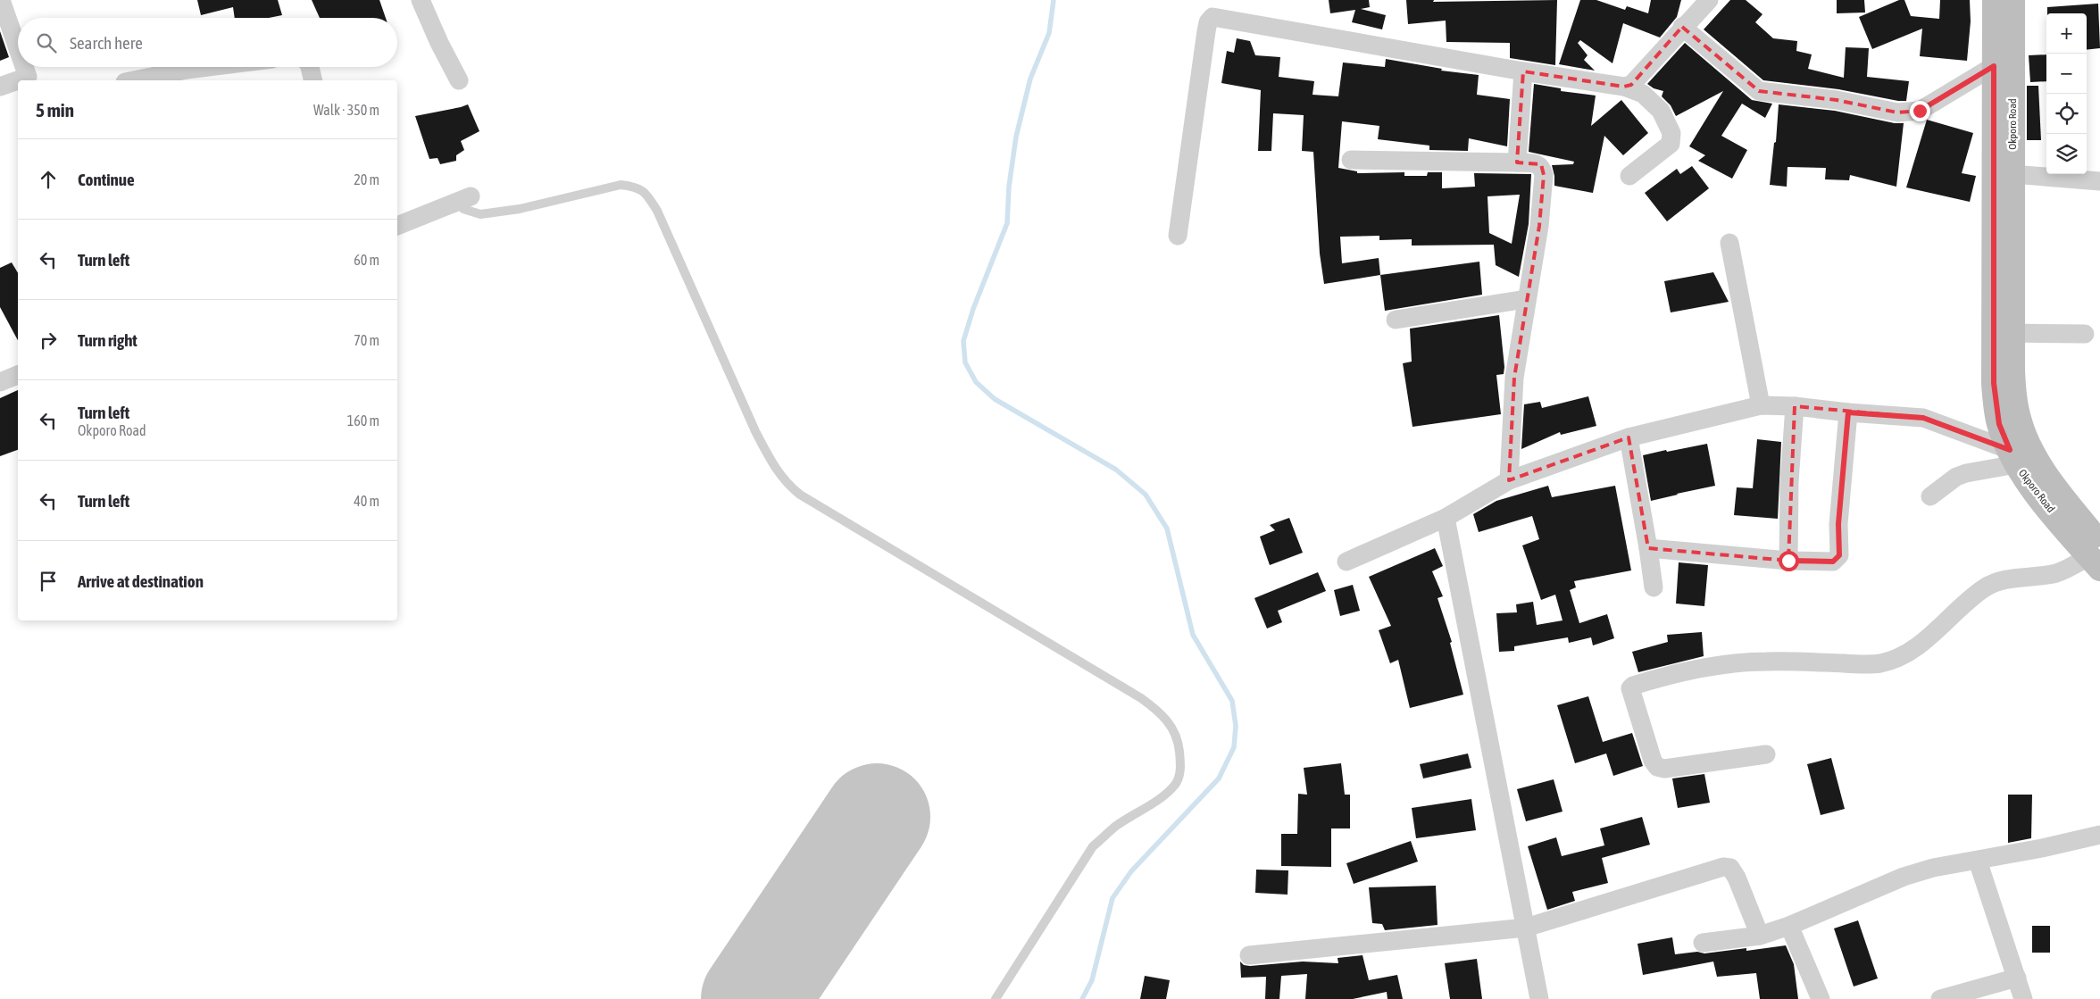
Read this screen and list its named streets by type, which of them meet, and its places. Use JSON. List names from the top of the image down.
{
  "streets": {
    "main road": ["Okporo Road"]
  },
  "page": {
    "map_buttons": ["+", "−"],
    "search": "Search here",
    "heading": ["5 min", "Walk · 350 m"],
    "list": [
      ["Continue", "20 m"],
      ["Turn left", "60 m"],
      ["Turn right", "70 m"],
      ["Turn left", "Okporo Road", "160 m"],
      ["Turn left", "40 m"],
      "Arrive at destination"
    ]
  }
}
